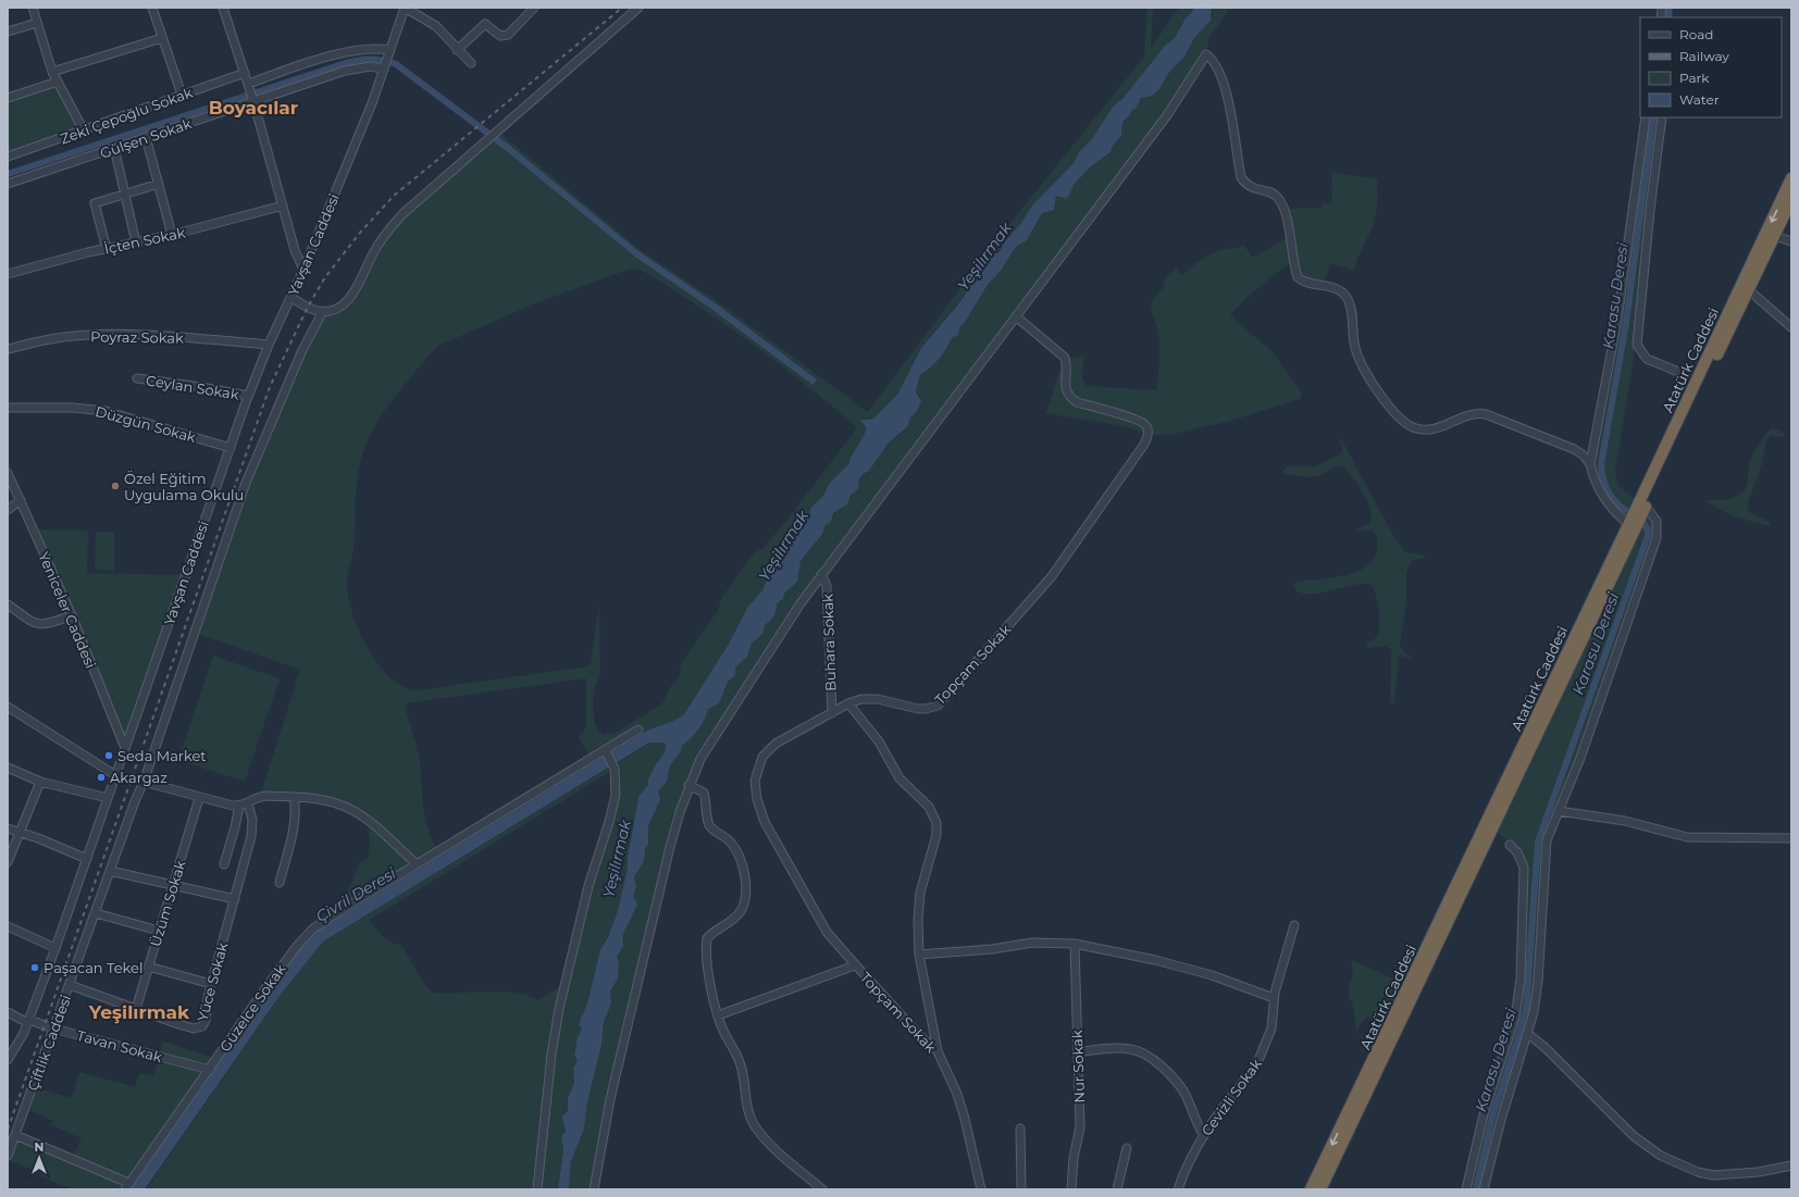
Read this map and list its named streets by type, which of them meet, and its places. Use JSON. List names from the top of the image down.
{
  "streets": {
    "highway": ["Atatürk Caddesi"],
    "street": [
      "Zeki Çepoğlu Sokak",
      "Gülşen Sokak",
      "İçten Sokak",
      "Yavşan Caddesi",
      "Poyraz Sokak",
      "Ceylan Sokak",
      "Düzgün Sokak",
      "Yeniceler Caddesi",
      "Buhara Sokak",
      "Topçam Sokak",
      "Üzüm Sokak",
      "Yüce Sokak",
      "Güzelce Sokak",
      "Çiftlik Caddesi",
      "Tavan Sokak",
      "Nur Sokak",
      "Cevizli Sokak"
    ]
  },
  "crossings": [
    ["Gülşen Sokak", "Yavşan Caddesi"],
    ["Yavşan Caddesi", "Poyraz Sokak"],
    ["Yavşan Caddesi", "Ceylan Sokak"],
    ["Yavşan Caddesi", "Düzgün Sokak"],
    ["Yavşan Caddesi", "Yeniceler Caddesi"],
    ["Yavşan Caddesi", "Tavan Sokak"],
    ["Buhara Sokak", "Topçam Sokak"],
    ["Üzüm Sokak", "Yüce Sokak"],
    ["Yüce Sokak", "Çiftlik Caddesi"],
    ["Güzelce Sokak", "Tavan Sokak"],
    ["Çiftlik Caddesi", "Tavan Sokak"]
  ],
  "districts": ["Boyacılar", "Yeşilırmak"],
  "water": ["Yeşilırmak", "Karasu Deresi", "Çivril Deresi"],
  "places": [
    "Özel Eğitim Uygulama Okulu",
    "Seda Market",
    "Akargaz",
    "Paşacan Tekel"
  ],
  "legend": [
    "Road",
    "Railway",
    "Park",
    "Water"
  ],
  "north": "top"
}
